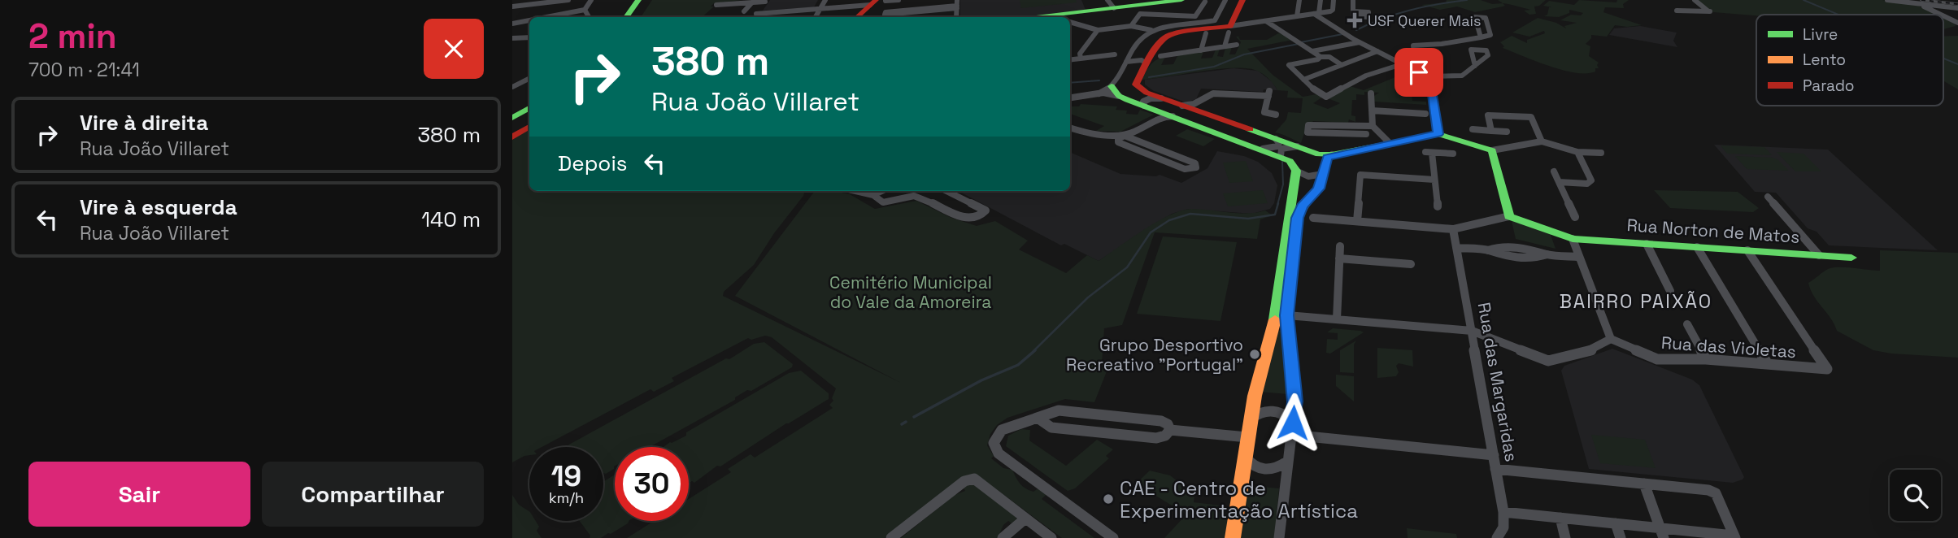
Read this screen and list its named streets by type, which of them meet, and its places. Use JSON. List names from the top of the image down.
{
  "streets": {
    "main road": ["Rua Norton de Matos"],
    "street": ["Rua das Violetas", "Rua das Margaridas"]
  },
  "crossings": [
    ["Rua Norton de Matos", "Rua das Violetas"]
  ],
  "districts": ["BAIRRO PAIXÃO"],
  "parks": ["Cemitério Municipal do Vale da Amoreira"],
  "places": {
    "health": ["USF Querer Mais"],
    "other": ["Grupo Desportivo Recreativo \"Portugal\"", "CAE - Centro de Experimentação Artística"]
  },
  "legend": ["Livre", "Lento", "Parado"],
  "page": {
    "heading": ["2 min", "700 m · 21:41"],
    "turn": ["380 m", "Rua João Villaret"],
    "list": [
      {
        "name": "Vire à direita",
        "note": "Rua João Villaret",
        "value": "380 m"
      },
      {
        "name": "Vire à esquerda",
        "note": "Rua João Villaret",
        "value": "140 m"
      }
    ],
    "then": "Depois",
    "speed": "19 km/h",
    "limit": "30",
    "buttons": ["Sair", "Compartilhar"]
  }
}
